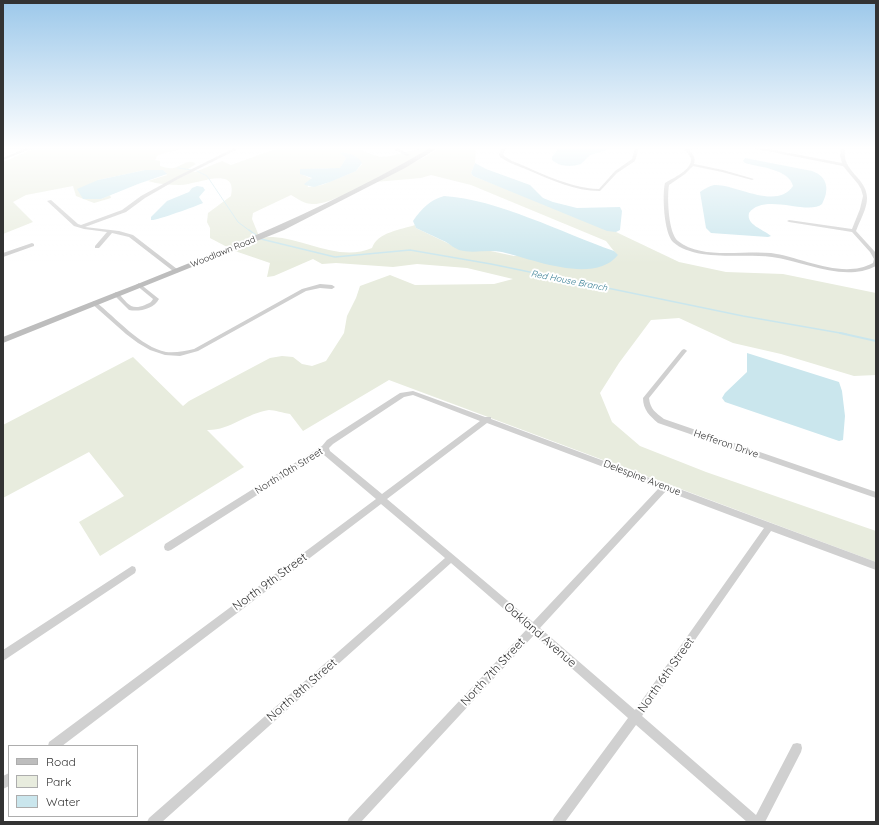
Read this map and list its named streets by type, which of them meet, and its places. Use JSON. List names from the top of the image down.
{
  "streets": {
    "street": [
      "Woodlawn Road",
      "Hefferon Drive",
      "North 10th Street",
      "Delespine Avenue",
      "North 9th Street",
      "Oakland Avenue",
      "North 7th Street",
      "North 6th Street",
      "North 8th Street"
    ]
  },
  "crossings": [
    ["North 10th Street", "Delespine Avenue"],
    ["North 10th Street", "Oakland Avenue"],
    ["Delespine Avenue", "North 9th Street"],
    ["Delespine Avenue", "North 7th Street"],
    ["Delespine Avenue", "North 6th Street"],
    ["North 9th Street", "Oakland Avenue"],
    ["Oakland Avenue", "North 7th Street"],
    ["Oakland Avenue", "North 6th Street"],
    ["Oakland Avenue", "North 8th Street"]
  ],
  "water": ["Red House Branch"],
  "legend": ["Road", "Park", "Water"]
}
